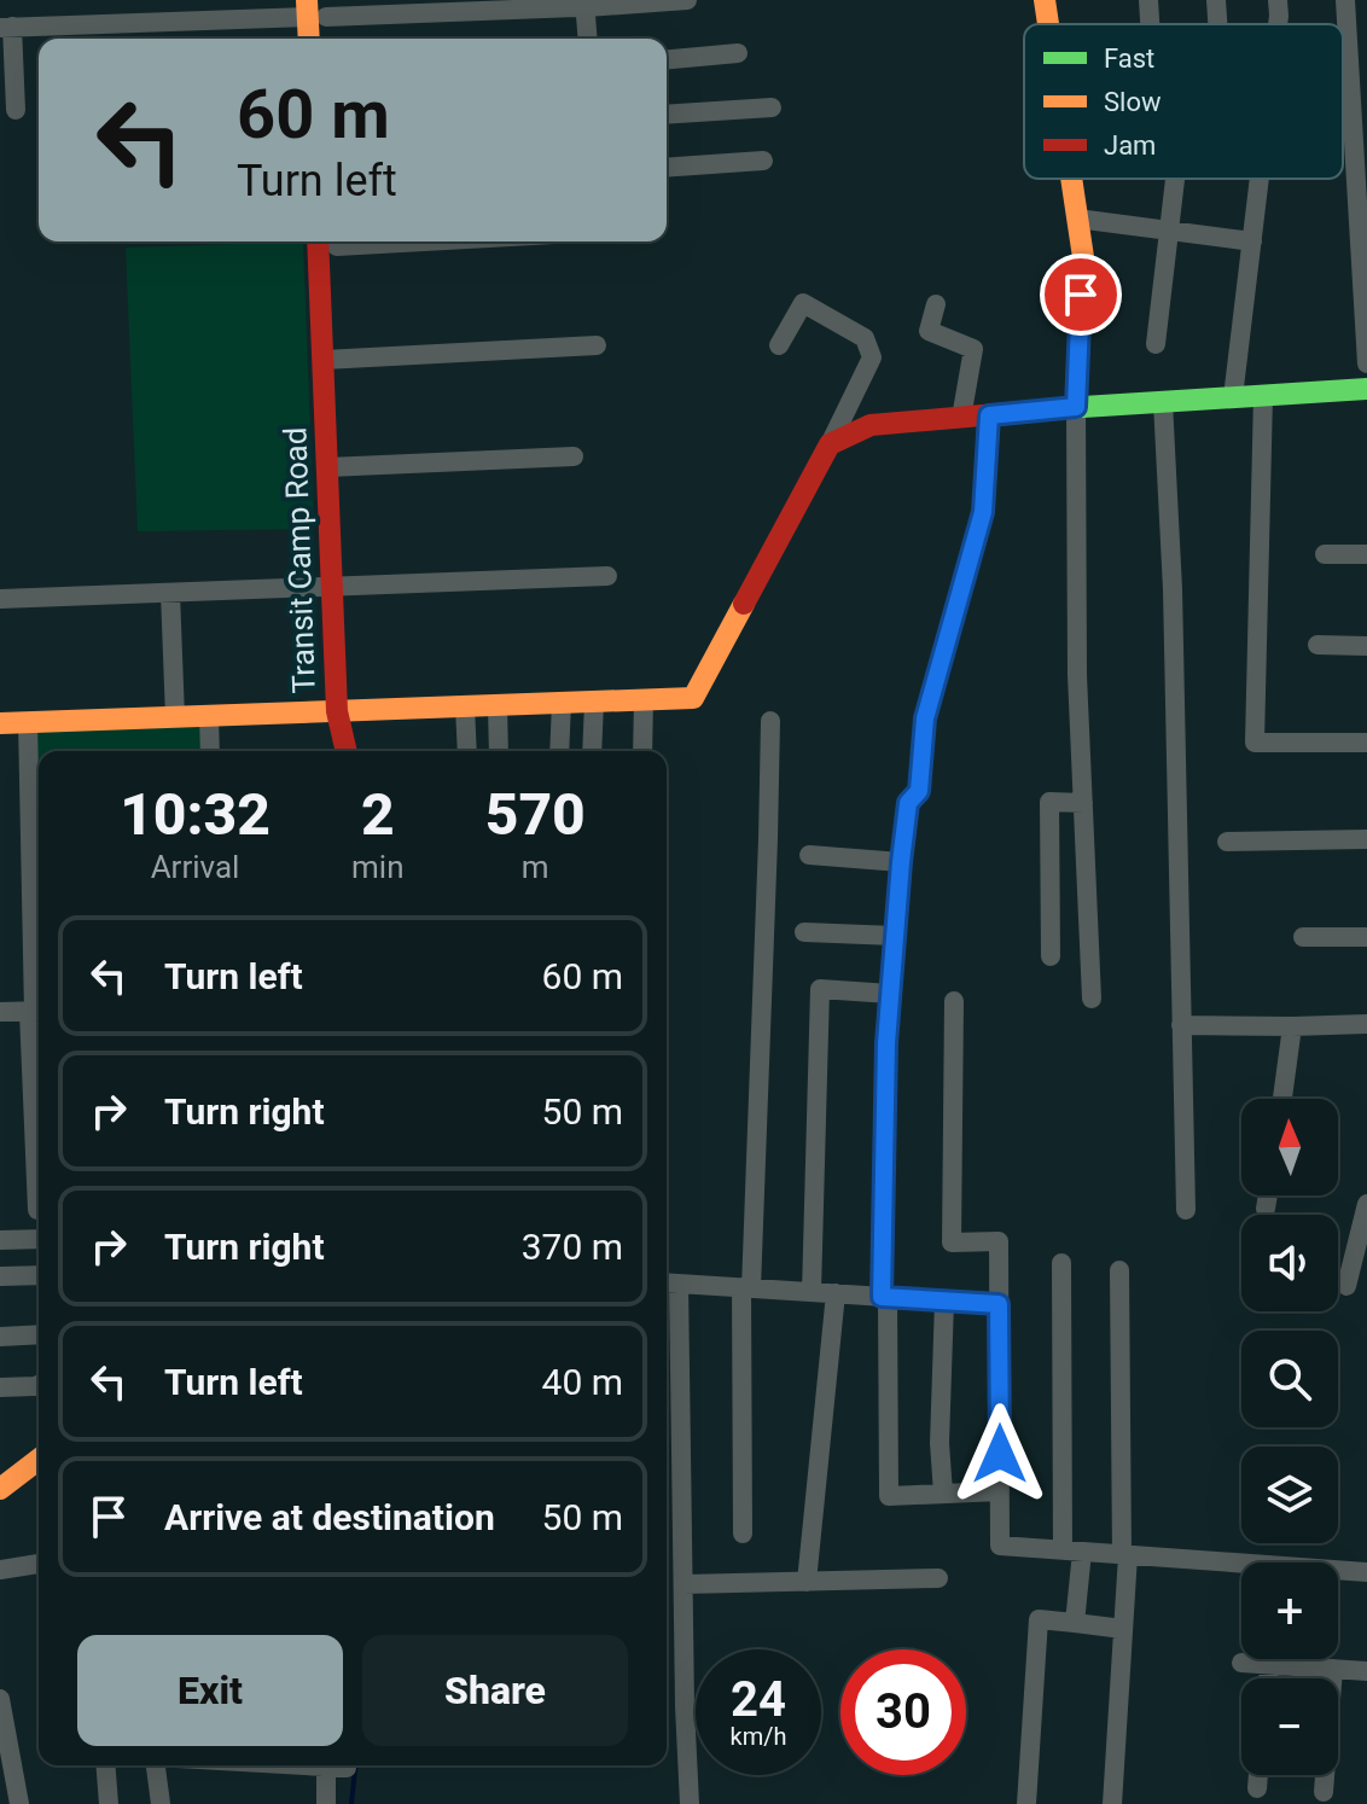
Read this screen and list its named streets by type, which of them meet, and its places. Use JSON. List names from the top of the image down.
{
  "streets": {
    "street": ["Transit Camp Road"]
  },
  "legend": ["Fast", "Slow", "Jam"],
  "north": "top",
  "page": {
    "turn": ["60 m", "Turn left"],
    "eta": [
      "10:32",
      "Arrival",
      "2",
      "min",
      "570",
      "m"
    ],
    "list": [
      {
        "name": "Turn left",
        "value": "60 m"
      },
      {
        "name": "Turn right",
        "value": "50 m"
      },
      {
        "name": "Turn right",
        "value": "370 m"
      },
      {
        "name": "Turn left",
        "value": "40 m"
      },
      {
        "name": "Arrive at destination",
        "value": "50 m"
      }
    ],
    "map_buttons": ["+", "−"],
    "buttons": ["Exit", "Share"],
    "speed": "24 km/h",
    "limit": "30"
  }
}
